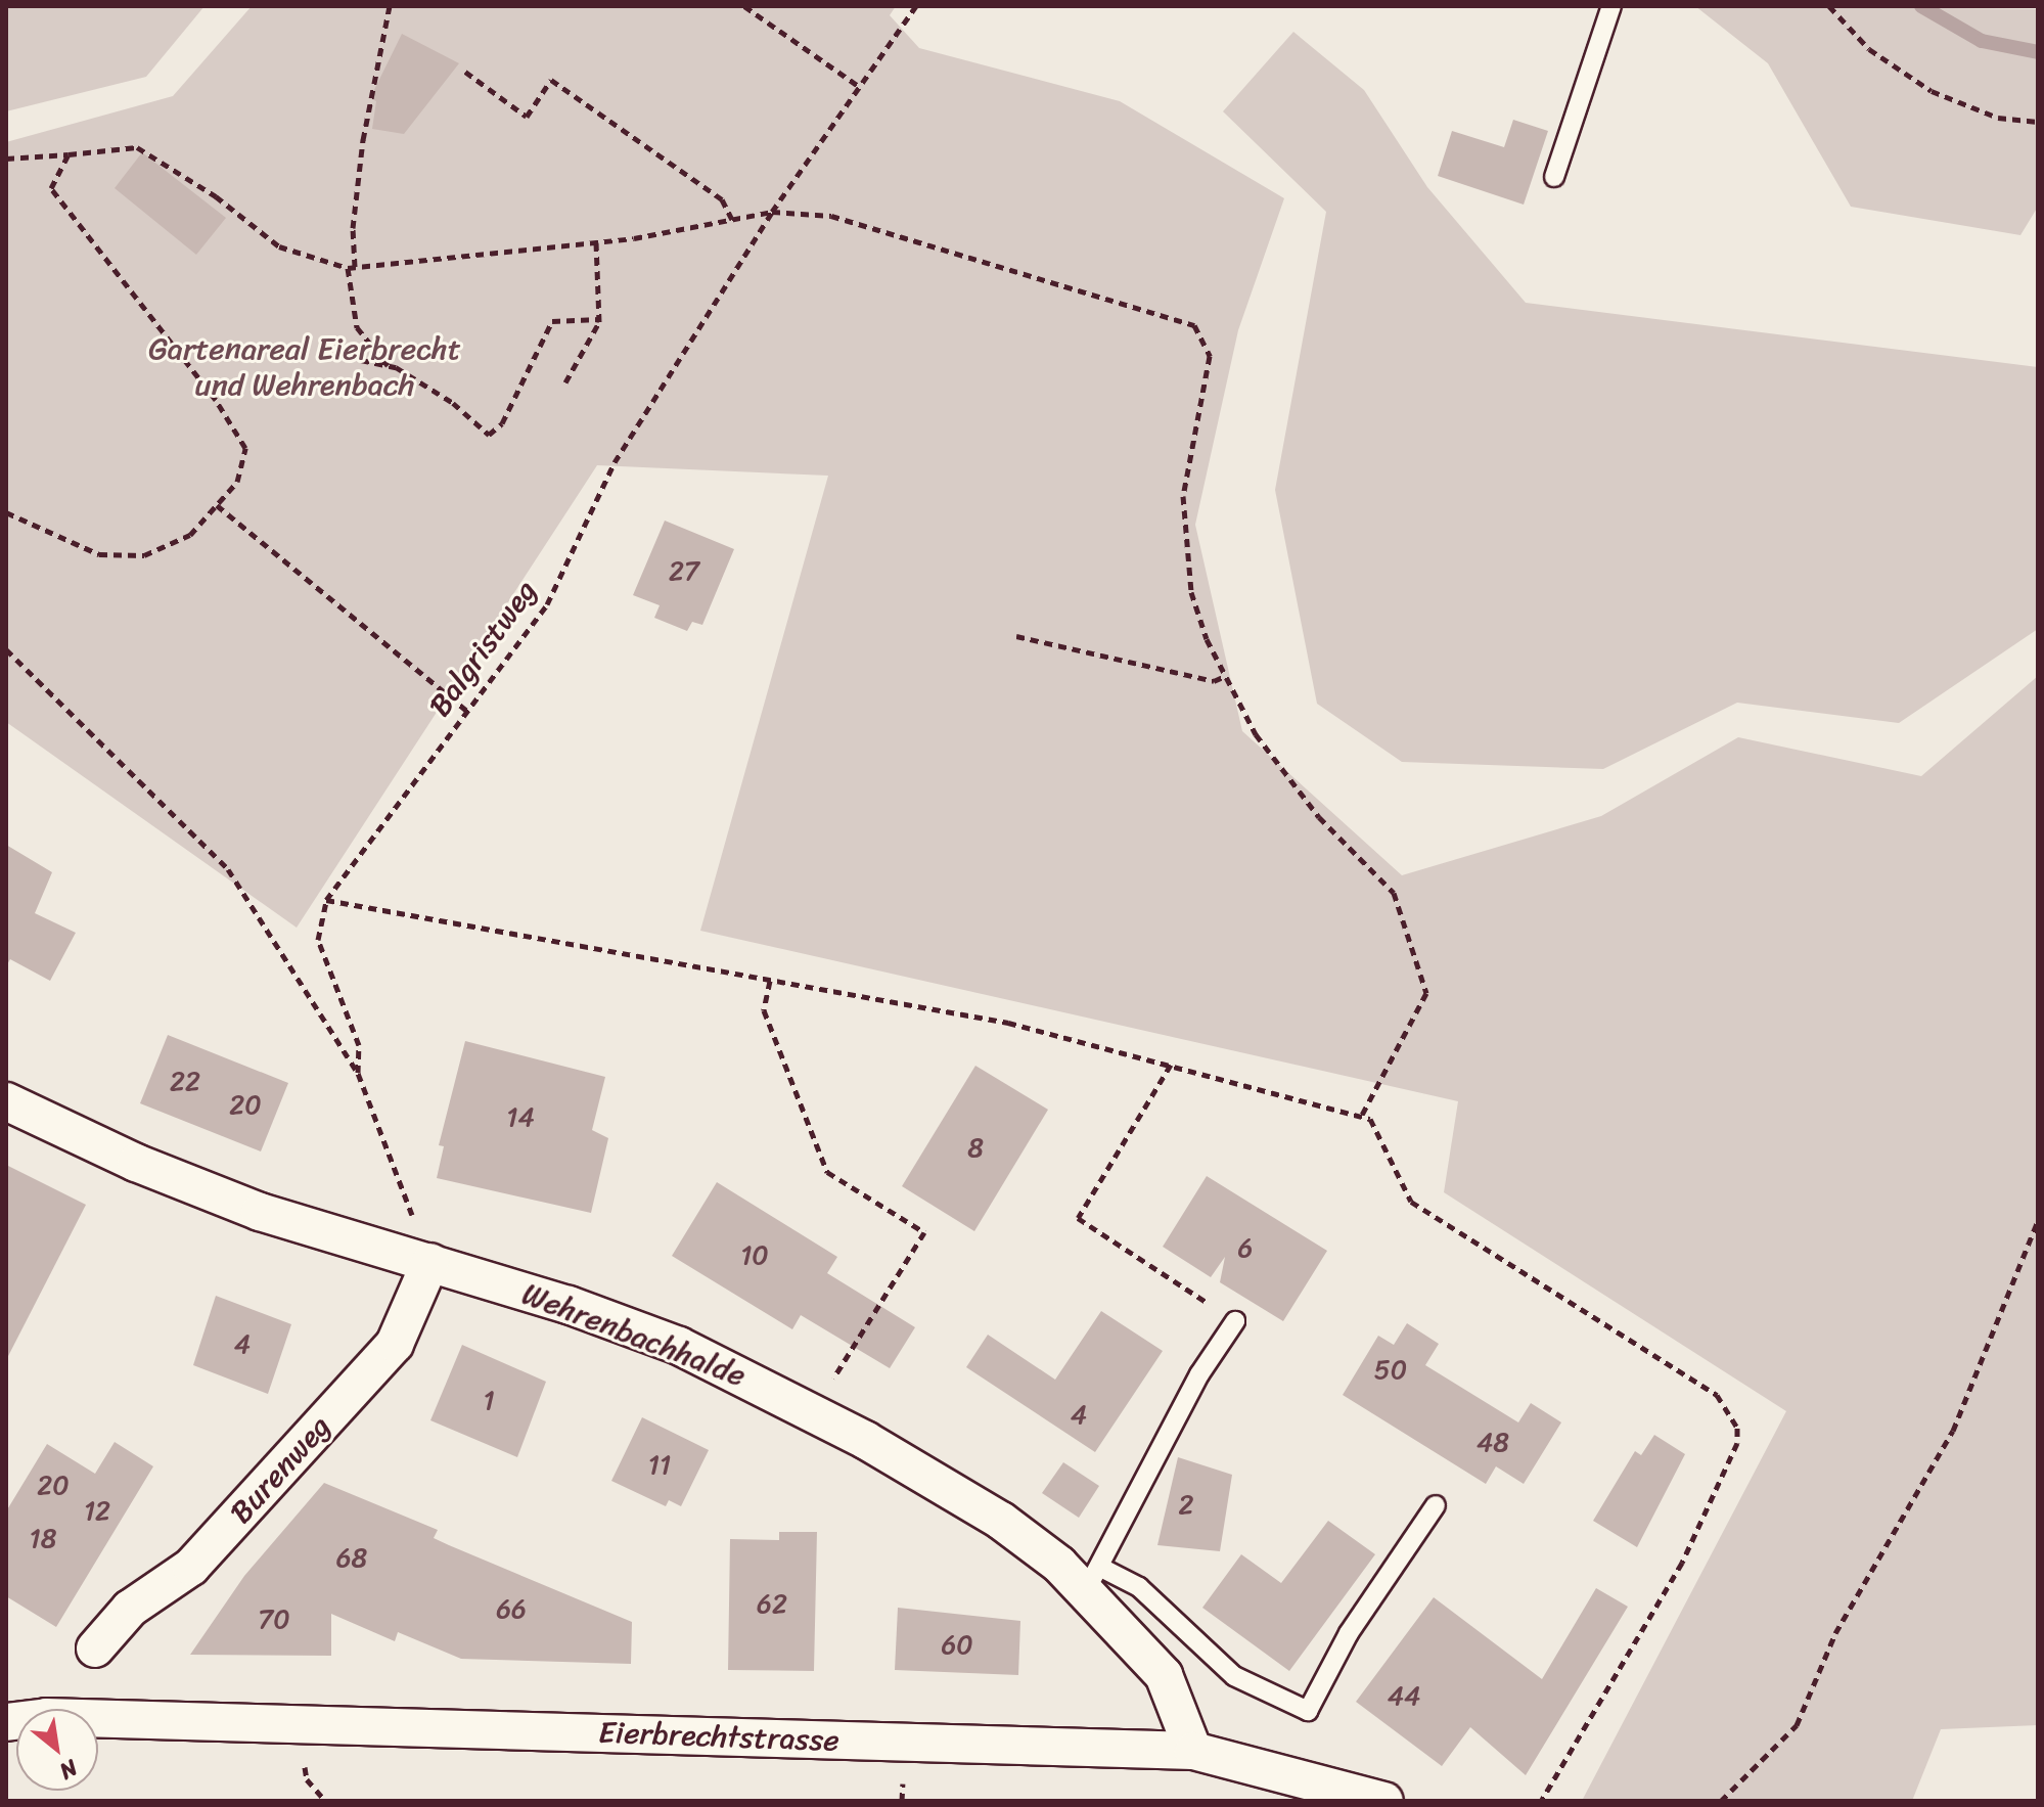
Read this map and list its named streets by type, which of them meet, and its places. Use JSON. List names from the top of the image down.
{
  "streets": {
    "street": ["Wehrenbachhalde", "Burenweg", "Eierbrechtstrasse"],
    "path": ["Balgristweg"]
  },
  "crossings": [
    ["Balgristweg", "Wehrenbachhalde"],
    ["Balgristweg", "Burenweg"],
    ["Wehrenbachhalde", "Burenweg"],
    ["Wehrenbachhalde", "Eierbrechtstrasse"]
  ],
  "parks": ["Gartenareal Eierbrecht und Wehrenbach"],
  "house_numbers": [
    "27",
    "22",
    "20",
    "14",
    "8",
    "6",
    "10",
    "4",
    "50",
    "1",
    "4",
    "48",
    "11",
    "20",
    "2",
    "12",
    "18",
    "68",
    "62",
    "66",
    "70",
    "60",
    "44"
  ],
  "north": "bottom right"
}
